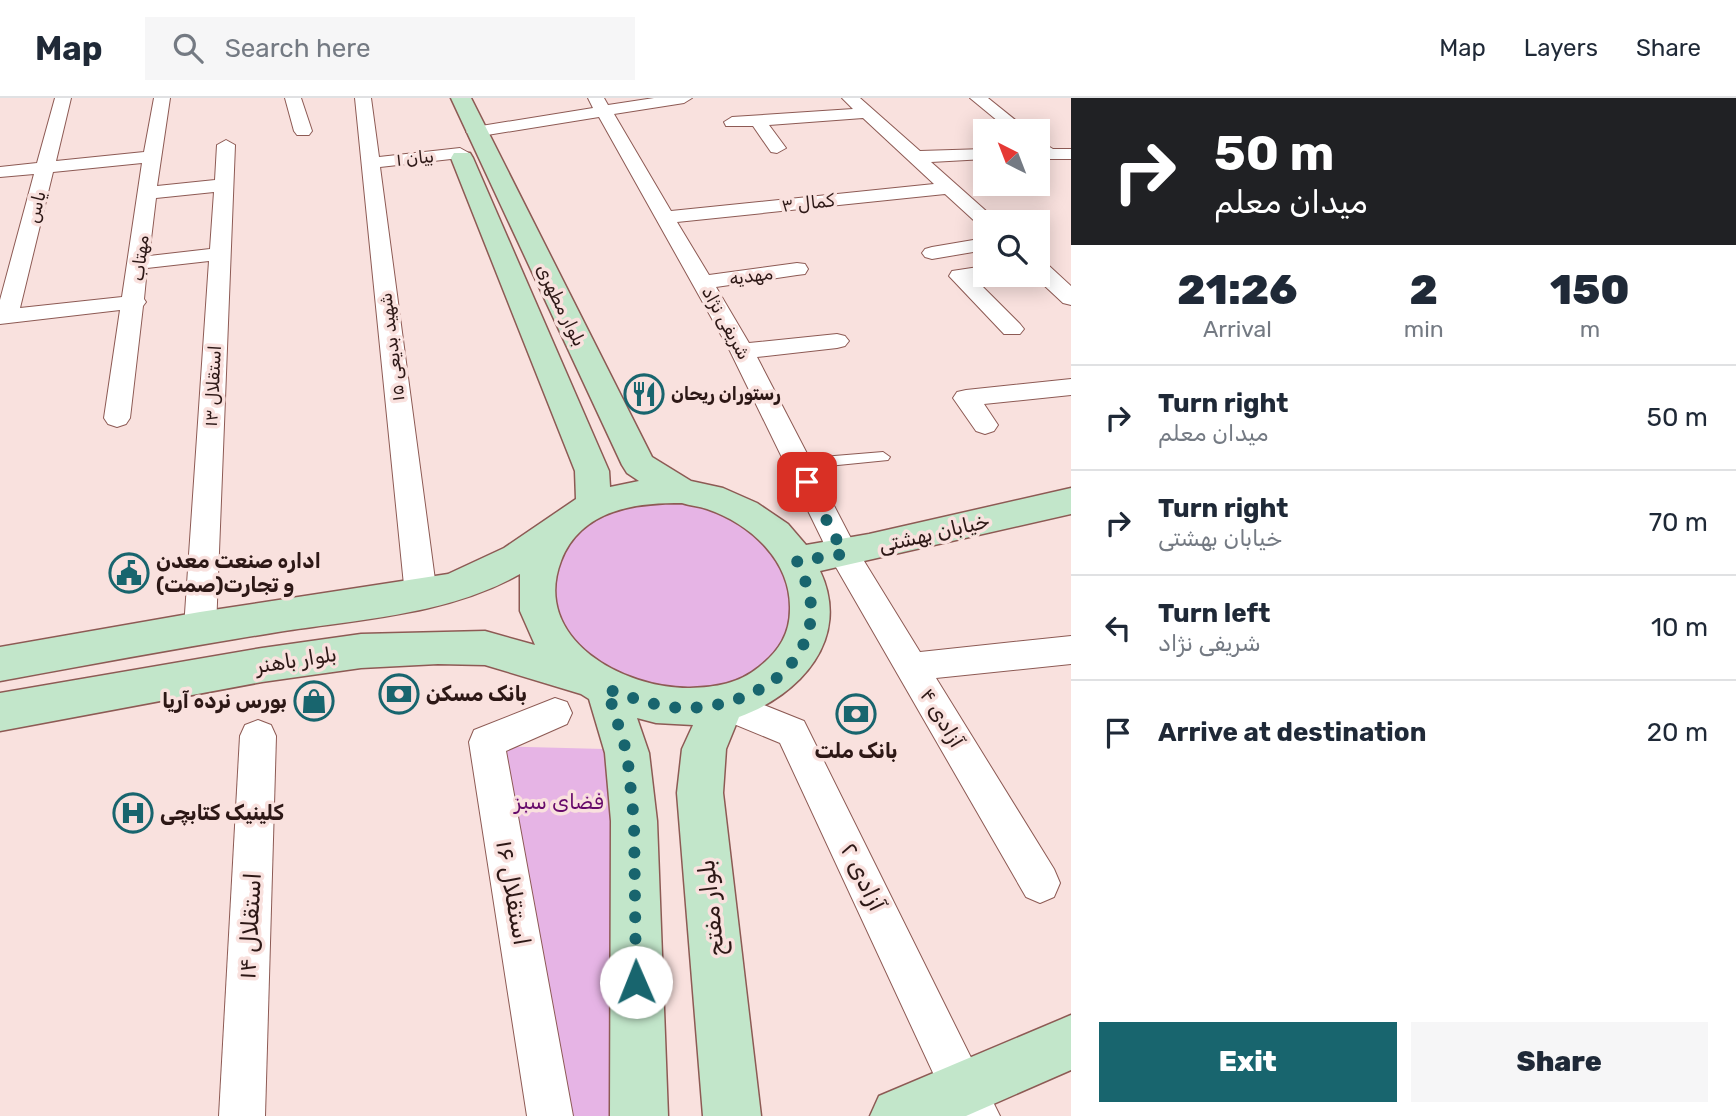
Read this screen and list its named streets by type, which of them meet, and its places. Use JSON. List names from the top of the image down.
{
  "streets": {
    "main road": [
      "بلوار مطهری",
      "خیابان بهشتی",
      "بلوار باهنر",
      "بلوار مفتح"
    ],
    "street": [
      "بیان ۱",
      "کمال ۳",
      "یاس",
      "مهتاب",
      "مهدیه",
      "شریفی نژاد",
      "شهید بدیعی ۱۵",
      "استقلال ۱۳",
      "آزادی ۴",
      "آزادی ۲",
      "استقلال ۱۶",
      "استقلال ۱۴"
    ]
  },
  "crossings": [
    ["بیان ۱", "بلوار مطهری"],
    ["بیان ۱", "شریفی نژاد"],
    ["بیان ۱", "شهید بدیعی ۱۵"],
    ["کمال ۳", "شریفی نژاد"],
    ["مهدیه", "شریفی نژاد"],
    ["بلوار مطهری", "خیابان بهشتی"],
    ["بلوار مطهری", "بلوار باهنر"],
    ["بلوار مطهری", "آزادی ۲"],
    ["بلوار مطهری", "بلوار مفتح"],
    ["شریفی نژاد", "خیابان بهشتی"],
    ["شریفی نژاد", "آزادی ۴"],
    ["خیابان بهشتی", "بلوار باهنر"],
    ["خیابان بهشتی", "آزادی ۴"],
    ["خیابان بهشتی", "آزادی ۲"],
    ["خیابان بهشتی", "بلوار مفتح"],
    ["بلوار باهنر", "آزادی ۲"],
    ["بلوار باهنر", "بلوار مفتح"],
    ["آزادی ۲", "بلوار مفتح"]
  ],
  "parks": ["فضای سبز"],
  "places": {
    "restaurant": ["رستوران ریحان"],
    "public building": ["اداره صنعت معدن و تجارت(صمت)"],
    "bank": ["بانک مسکن", "بانک ملت"],
    "shop": ["بورس نرده آریا"],
    "hospital": ["کلینیک کتابچی"]
  },
  "north": "top left",
  "page": {
    "header": "Map",
    "search": "Search here",
    "nav": ["Map", "Layers", "Share"],
    "turn": ["50 m", "میدان معلم"],
    "eta": [
      "21:26",
      "Arrival",
      "2",
      "min",
      "150",
      "m"
    ],
    "list": [
      {
        "name": "Turn right",
        "note": "میدان معلم",
        "value": "50 m"
      },
      {
        "name": "Turn right",
        "note": "خیابان بهشتی",
        "value": "70 m"
      },
      {
        "name": "Turn left",
        "note": "شریفی نژاد",
        "value": "10 m"
      },
      {
        "name": "Arrive at destination",
        "value": "20 m"
      }
    ],
    "buttons": ["Exit", "Share"]
  }
}
